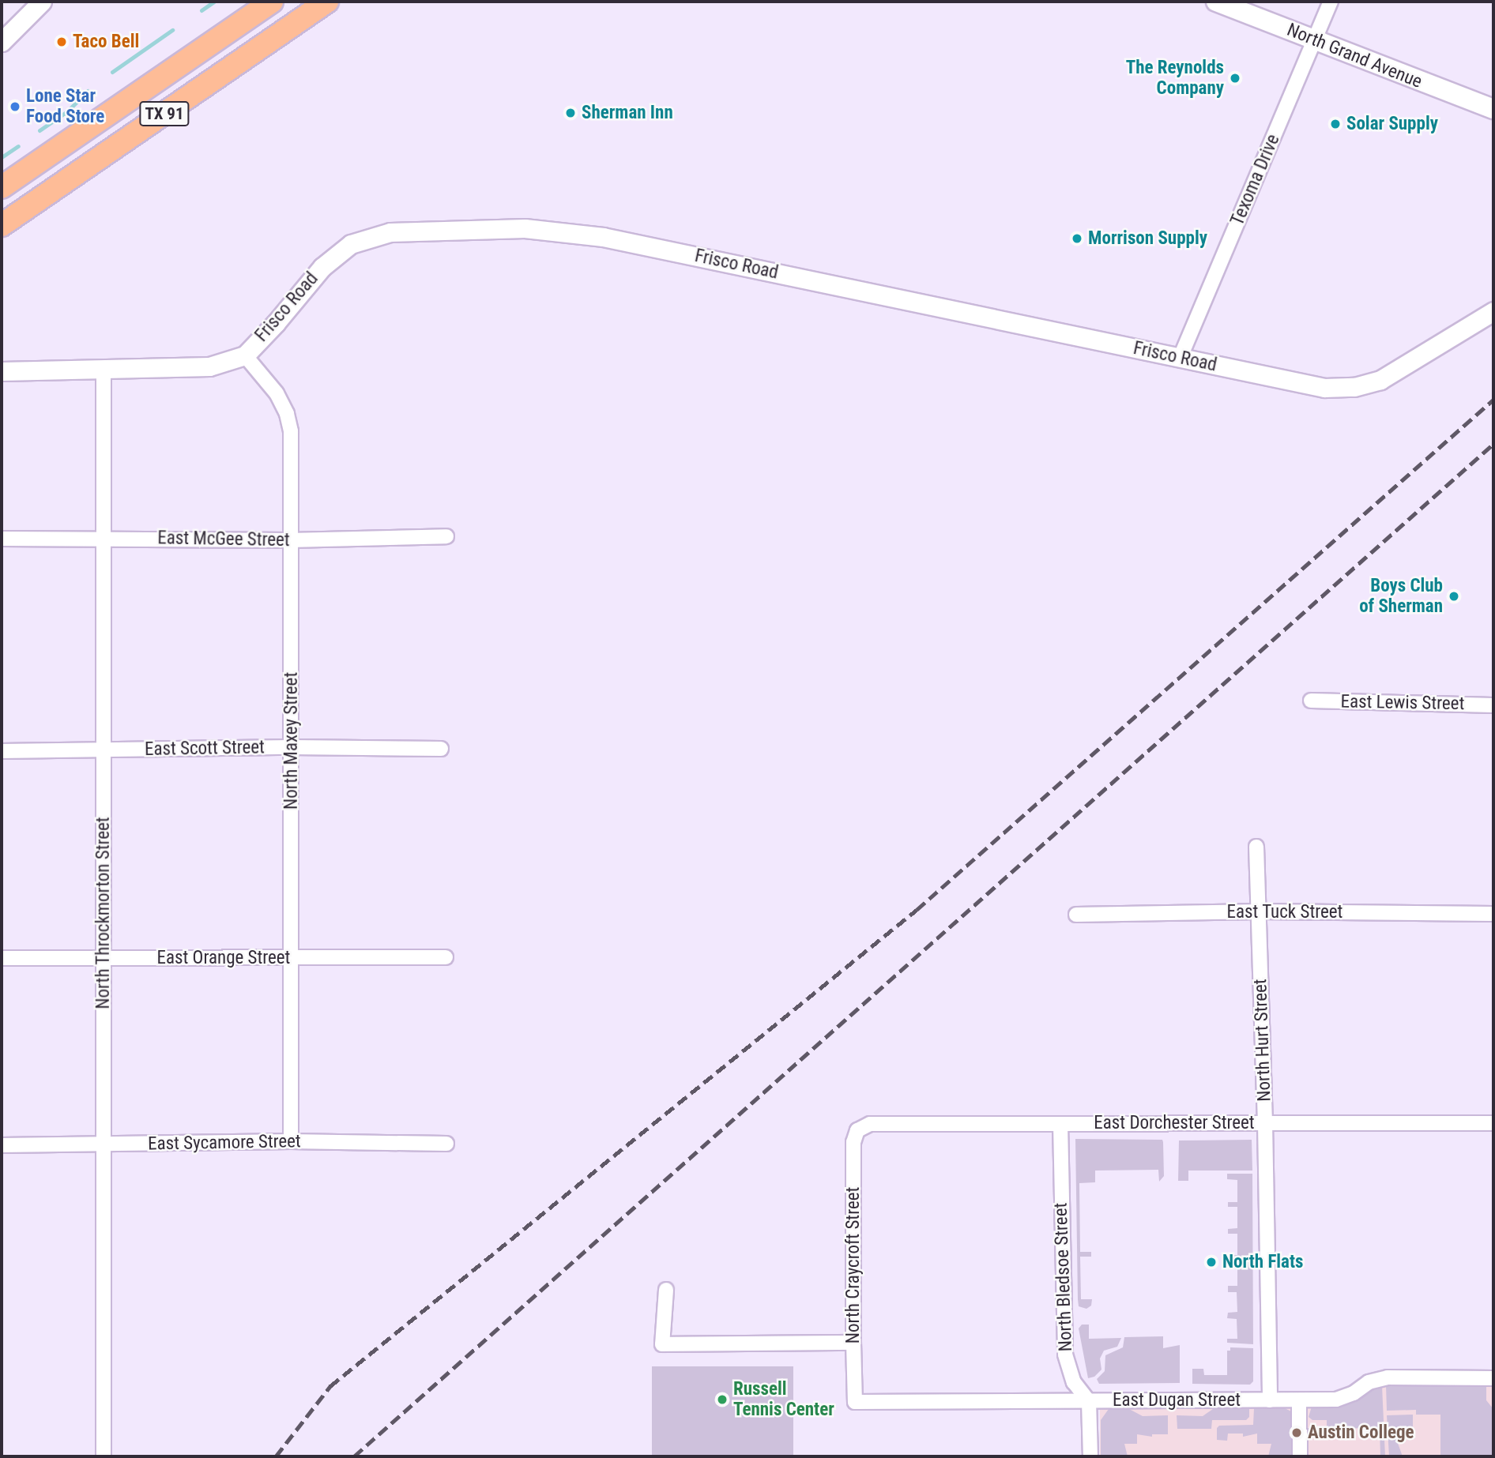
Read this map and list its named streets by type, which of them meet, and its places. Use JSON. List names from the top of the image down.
{
  "streets": {
    "main road": ["North Grand Avenue", "TX 91"],
    "street": [
      "Texoma Drive",
      "Frisco Road",
      "East McGee Street",
      "East Lewis Street",
      "North Maxey Street",
      "East Scott Street",
      "East Tuck Street",
      "North Throckmorton Street",
      "East Orange Street",
      "North Hurt Street",
      "East Dorchester Street",
      "East Sycamore Street",
      "North Craycroft Street",
      "North Bledsoe Street",
      "East Dugan Street"
    ]
  },
  "crossings": [
    ["North Grand Avenue", "Texoma Drive"],
    ["Texoma Drive", "Frisco Road"],
    ["Frisco Road", "North Maxey Street"],
    ["Frisco Road", "North Throckmorton Street"],
    ["East McGee Street", "North Maxey Street"],
    ["East McGee Street", "North Throckmorton Street"],
    ["North Maxey Street", "East Scott Street"],
    ["North Maxey Street", "East Orange Street"],
    ["North Maxey Street", "East Sycamore Street"],
    ["East Scott Street", "North Throckmorton Street"],
    ["East Tuck Street", "North Hurt Street"],
    ["North Throckmorton Street", "East Orange Street"],
    ["North Throckmorton Street", "East Sycamore Street"],
    ["North Hurt Street", "East Dorchester Street"],
    ["North Hurt Street", "East Dugan Street"],
    ["East Dorchester Street", "North Craycroft Street"],
    ["East Dorchester Street", "North Bledsoe Street"],
    ["North Craycroft Street", "East Dugan Street"],
    ["North Bledsoe Street", "East Dugan Street"]
  ],
  "places": [
    "Taco Bell",
    "The Reynolds Company",
    "Lone Star Food Store",
    "Sherman Inn",
    "Solar Supply",
    "Morrison Supply",
    "Boys Club of Sherman",
    "North Flats",
    "Russell Tennis Center",
    "Austin College"
  ]
}
